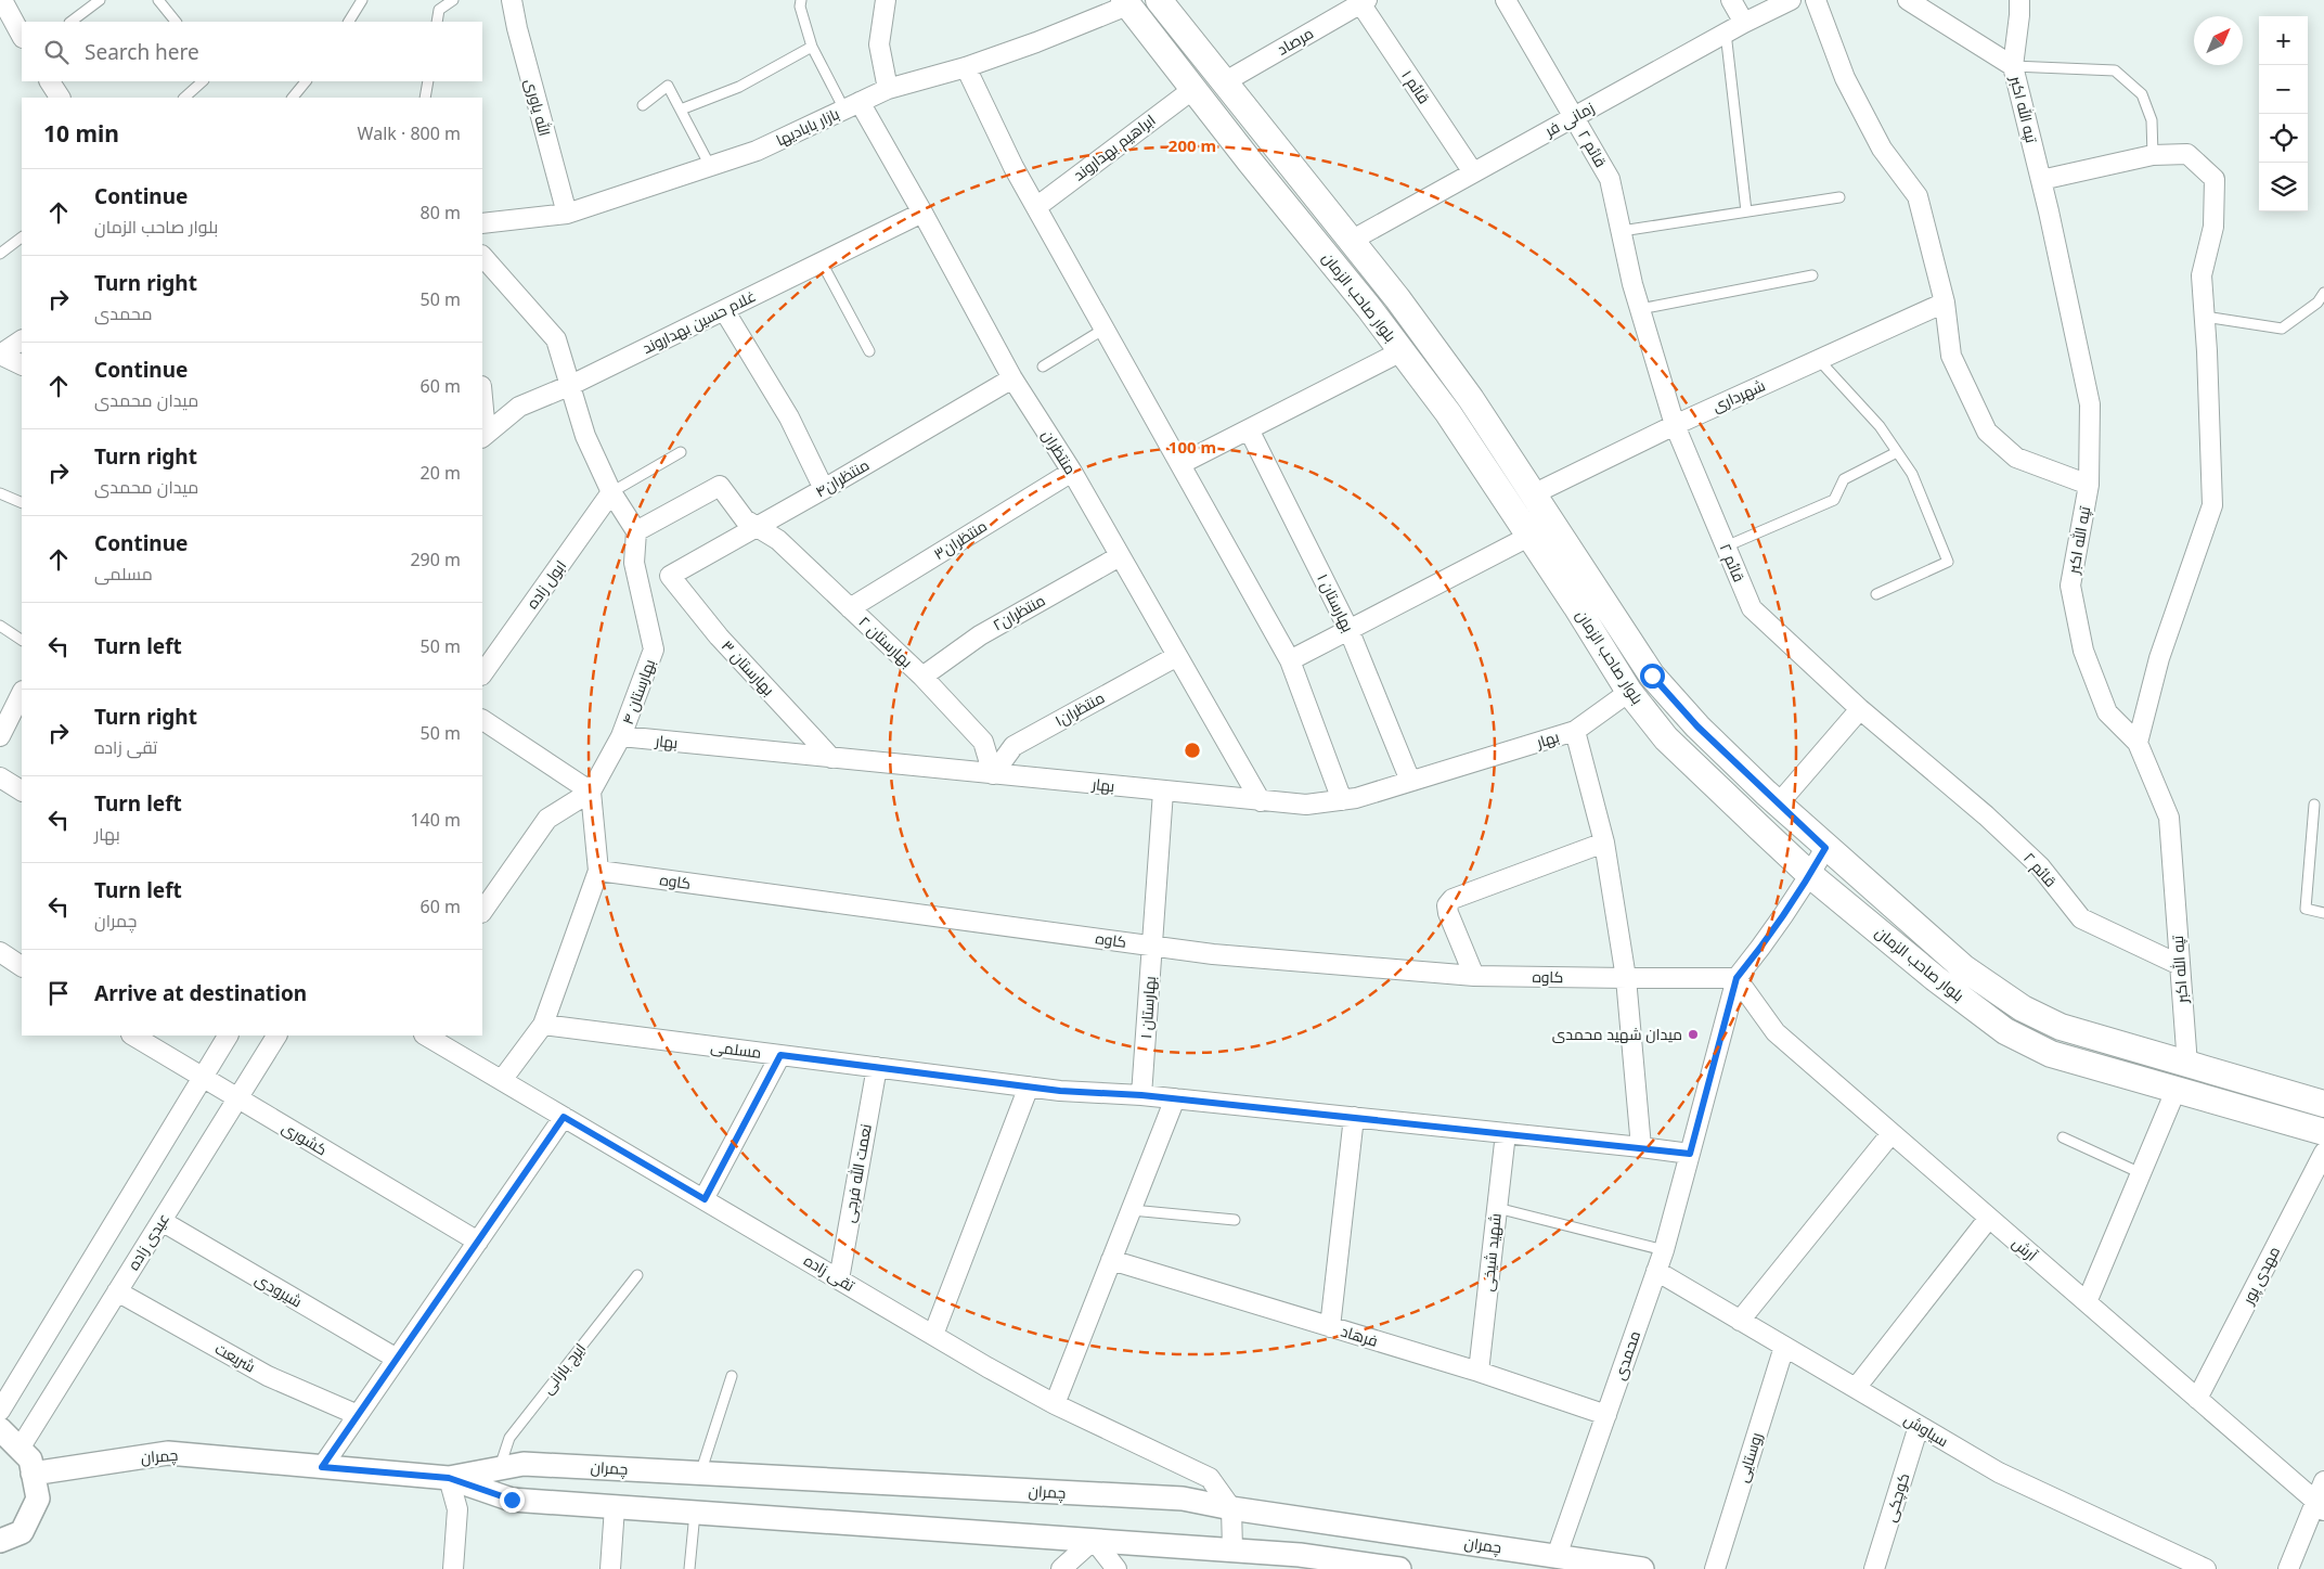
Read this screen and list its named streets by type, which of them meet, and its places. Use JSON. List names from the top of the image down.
{
  "streets": {
    "main road": ["بلوار صاحب الزمان"],
    "street": [
      "مرصاد",
      "قائم ۱",
      "الله یاوری",
      "تپه الله اکبر",
      "زمانی فر",
      "بازار بابادیها",
      "ابراهیم بهداروند",
      "قائم ۲",
      "غلام حسین بهداروند",
      "شهرداری",
      "منتظران",
      "منتظران۴",
      "منتظران۳",
      "ابول زاده",
      "بهارستان ۱",
      "منتظران۲",
      "بهارستان ۲",
      "بهارستان ۳",
      "بهارستان ۴",
      "منتظران۱",
      "بهار",
      "کاوه",
      "مسلمی",
      "کشوری",
      "نعمت الله فرجی",
      "عیدی زاده",
      "آرش",
      "شهید شیخی",
      "تقی زاده",
      "مهدی پور",
      "شیرودی",
      "فرهاد",
      "محمدی",
      "شریعت",
      "سیاوش",
      "چمران",
      "روستایی",
      "کوچکی"
    ],
    "lane": ["ایرج بارانی"]
  },
  "crossings": [
    ["مرصاد", "قائم ۱"],
    ["مرصاد", "بلوار صاحب الزمان"],
    ["قائم ۱", "زمانی فر"],
    ["الله یاوری", "بازار بابادیها"],
    ["تپه الله اکبر", "قائم ۲"],
    ["تپه الله اکبر", "بلوار صاحب الزمان"],
    ["زمانی فر", "قائم ۲"],
    ["زمانی فر", "بلوار صاحب الزمان"],
    ["بازار بابادیها", "بلوار صاحب الزمان"],
    ["بازار بابادیها", "منتظران"],
    ["ابراهیم بهداروند", "بلوار صاحب الزمان"],
    ["قائم ۲", "شهرداری"],
    ["بلوار صاحب الزمان", "شهرداری"],
    ["بلوار صاحب الزمان", "بهار"],
    ["غلام حسین بهداروند", "منتظران"],
    ["منتظران", "منتظران۴"],
    ["منتظران", "منتظران۳"],
    ["منتظران", "منتظران۲"],
    ["منتظران", "منتظران۱"],
    ["منتظران", "بهار"],
    ["منتظران۴", "بهارستان ۲"],
    ["منتظران۴", "بهارستان ۳"],
    ["منتظران۳", "بهارستان ۲"],
    ["بهارستان ۱", "بهار"],
    ["بهارستان ۱", "کاوه"],
    ["بهارستان ۱", "مسلمی"],
    ["منتظران۲", "بهارستان ۲"],
    ["بهارستان ۲", "بهارستان ۴"],
    ["بهارستان ۲", "منتظران۱"],
    ["بهارستان ۲", "بهار"],
    ["بهارستان ۳", "بهار"],
    ["بهارستان ۴", "بهار"],
    ["منتظران۱", "بهار"],
    ["کاوه", "آرش"],
    ["کاوه", "محمدی"],
    ["مسلمی", "نعمت الله فرجی"],
    ["مسلمی", "شهید شیخی"],
    ["مسلمی", "محمدی"],
    ["کشوری", "عیدی زاده"],
    ["نعمت الله فرجی", "تقی زاده"],
    ["عیدی زاده", "شیرودی"],
    ["عیدی زاده", "شریعت"],
    ["آرش", "مهدی پور"],
    ["آرش", "محمدی"],
    ["شهید شیخی", "فرهاد"],
    ["تقی زاده", "چمران"],
    ["فرهاد", "محمدی"],
    ["محمدی", "سیاوش"],
    ["محمدی", "چمران"],
    ["ایرج بارانی", "چمران"],
    ["سیاوش", "روستایی"],
    ["سیاوش", "کوچکی"]
  ],
  "places": ["میدان شهید محمدی"],
  "north": "top right",
  "page": {
    "map_buttons": ["+", "−"],
    "search": "Search here",
    "heading": ["10 min", "Walk · 800 m"],
    "list": [
      ["Continue", "بلوار صاحب الزمان", "80 m"],
      ["Turn right", "محمدی", "50 m"],
      ["Continue", "میدان محمدی", "60 m"],
      ["Turn right", "میدان محمدی", "20 m"],
      ["Continue", "مسلمی", "290 m"],
      ["Turn left", "50 m"],
      ["Turn right", "تقی زاده", "50 m"],
      ["Turn left", "بهار", "140 m"],
      ["Turn left", "چمران", "60 m"],
      "Arrive at destination"
    ]
  },
  "rings": ["200 m", "100 m"]
}
